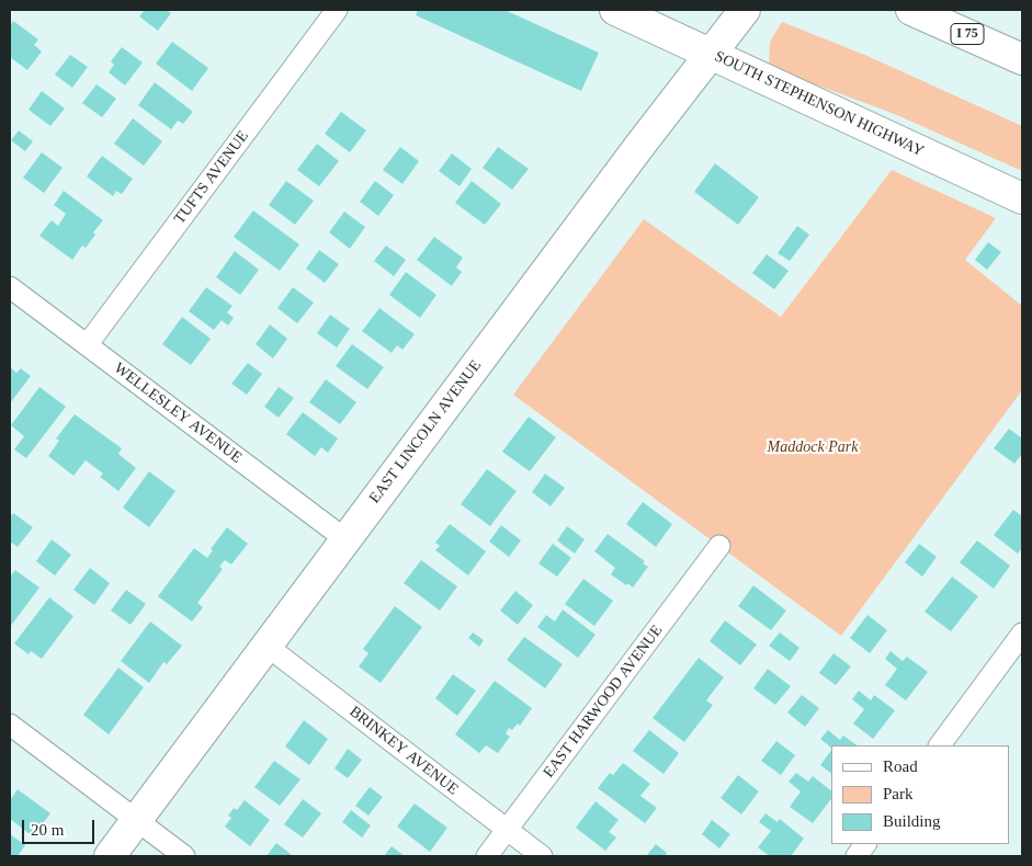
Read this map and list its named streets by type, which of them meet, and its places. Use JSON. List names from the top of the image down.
{
  "streets": {
    "main road": ["I 75", "SOUTH STEPHENSON HIGHWAY", "EAST LINCOLN AVENUE"],
    "street": [
      "TUFTS AVENUE",
      "WELLESLEY AVENUE",
      "EAST HARWOOD AVENUE",
      "BRINKEY AVENUE"
    ]
  },
  "crossings": [
    ["SOUTH STEPHENSON HIGHWAY", "EAST LINCOLN AVENUE"],
    ["TUFTS AVENUE", "WELLESLEY AVENUE"],
    ["WELLESLEY AVENUE", "EAST LINCOLN AVENUE"],
    ["EAST LINCOLN AVENUE", "BRINKEY AVENUE"],
    ["EAST HARWOOD AVENUE", "BRINKEY AVENUE"]
  ],
  "parks": ["Maddock Park"],
  "legend": ["Road", "Park", "Building"],
  "scale_bar": "20 m"
}
